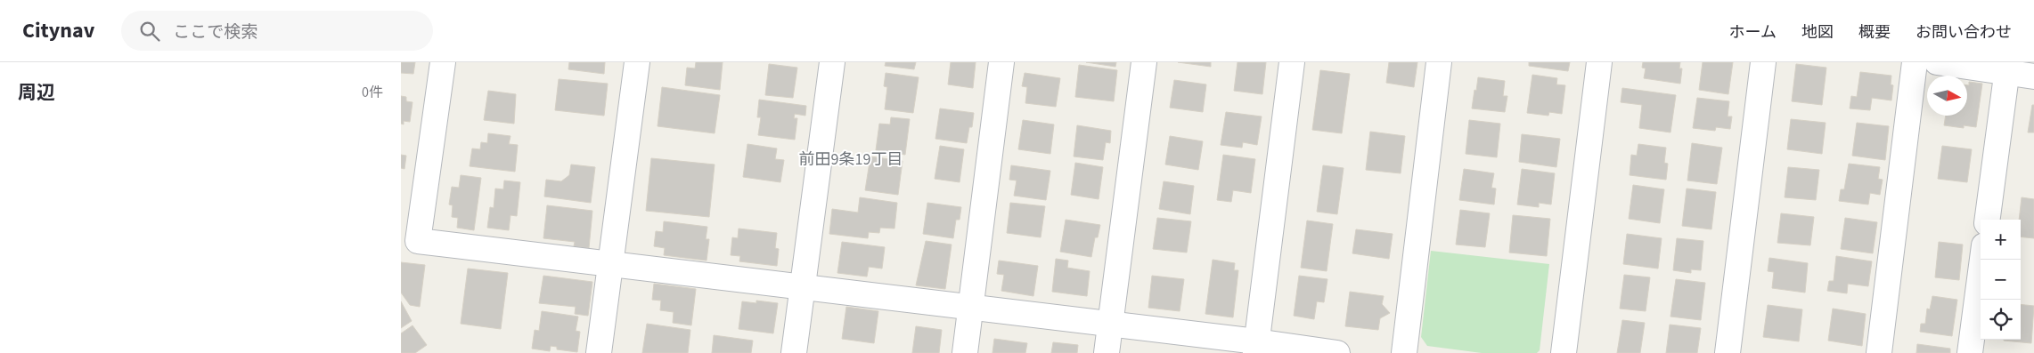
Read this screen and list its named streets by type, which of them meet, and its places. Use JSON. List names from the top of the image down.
{
  "districts": ["前田9条19丁目"],
  "north": "right",
  "page": {
    "header": "Citynav",
    "search": "ここで検索",
    "nav": [
      "ホーム",
      "地図",
      "概要",
      "お問い合わせ"
    ],
    "heading": ["周辺", "0件"],
    "map_buttons": ["+", "−"]
  }
}
